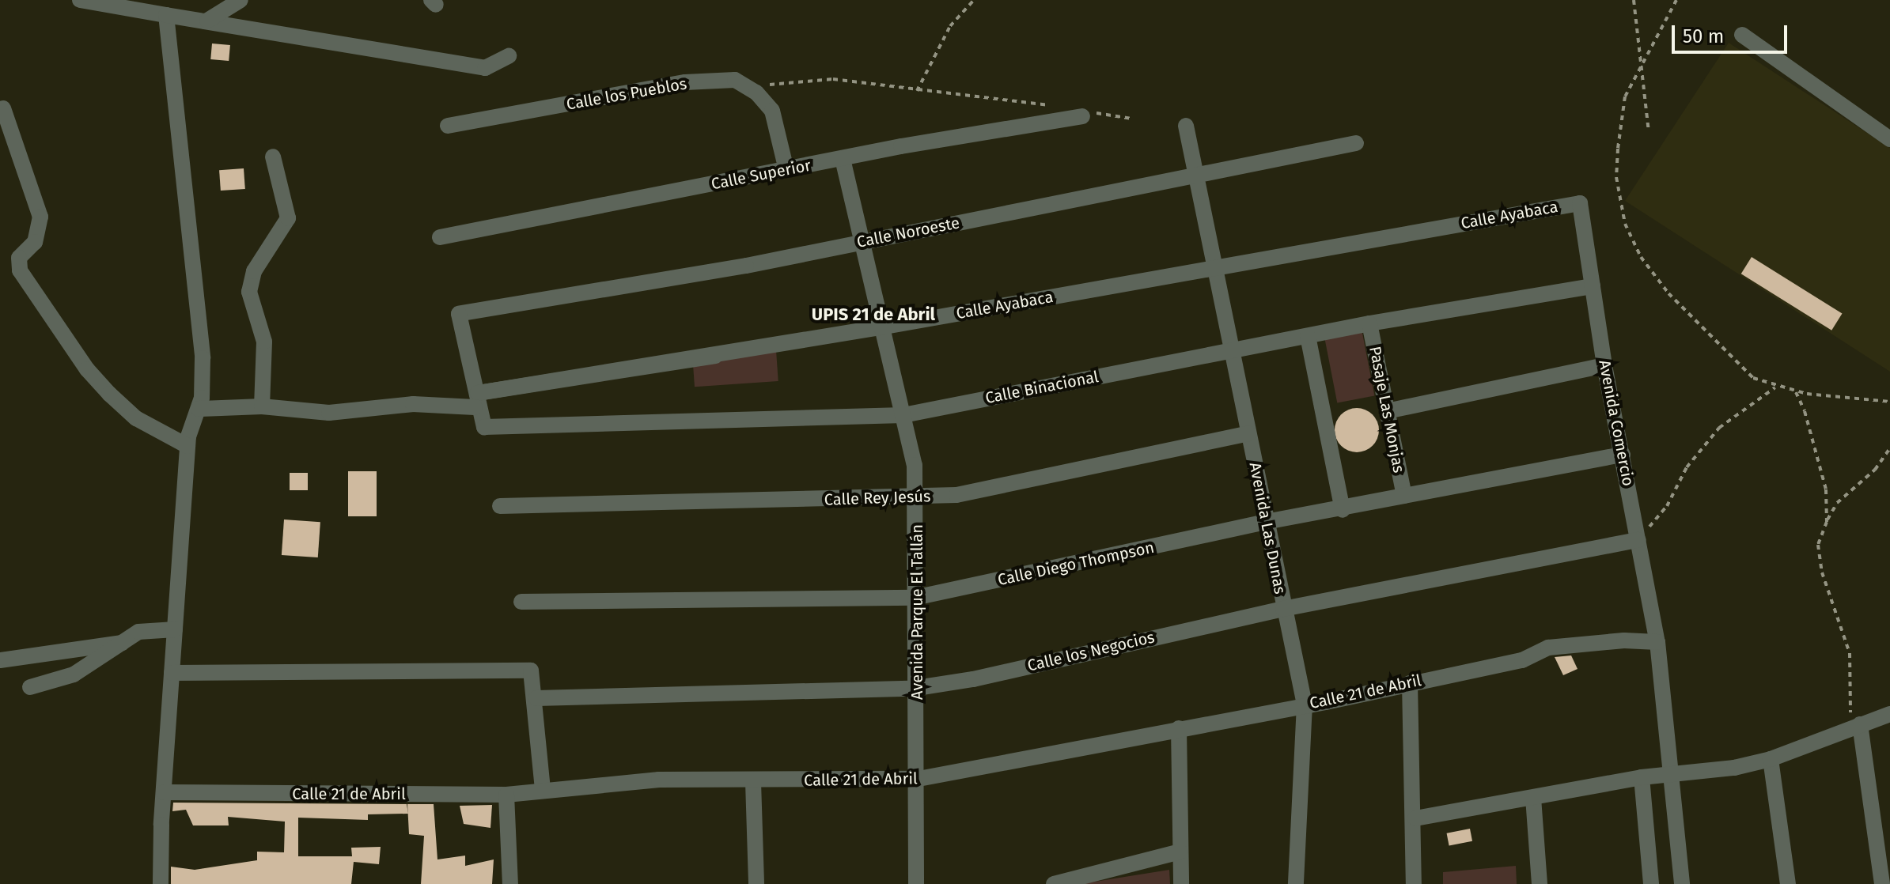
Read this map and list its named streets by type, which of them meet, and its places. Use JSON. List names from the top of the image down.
{
  "streets": {
    "street": [
      "Calle los Pueblos",
      "Calle Superior",
      "Calle Ayabaca",
      "Calle Noroeste",
      "Calle Binacional",
      "Pasaje Las Monjas",
      "Avenida Comercio",
      "Calle Rey Jesús",
      "Avenida Las Dunas",
      "Calle Diego Thompson",
      "Avenida Parque El Tallán",
      "Calle los Negocios",
      "Calle 21 de Abril"
    ]
  },
  "crossings": [
    ["Calle Superior", "Avenida Parque El Tallán"],
    ["Calle Ayabaca", "Calle Noroeste"],
    ["Calle Ayabaca", "Calle Binacional"],
    ["Calle Ayabaca", "Avenida Comercio"],
    ["Calle Ayabaca", "Avenida Las Dunas"],
    ["Calle Ayabaca", "Avenida Parque El Tallán"],
    ["Calle Noroeste", "Calle Binacional"],
    ["Calle Noroeste", "Avenida Las Dunas"],
    ["Calle Noroeste", "Avenida Parque El Tallán"],
    ["Calle Binacional", "Pasaje Las Monjas"],
    ["Calle Binacional", "Avenida Comercio"],
    ["Calle Binacional", "Avenida Las Dunas"],
    ["Calle Binacional", "Avenida Parque El Tallán"],
    ["Pasaje Las Monjas", "Calle Diego Thompson"],
    ["Avenida Comercio", "Calle Diego Thompson"],
    ["Avenida Comercio", "Calle los Negocios"],
    ["Avenida Comercio", "Calle 21 de Abril"],
    ["Calle Rey Jesús", "Avenida Las Dunas"],
    ["Calle Rey Jesús", "Avenida Parque El Tallán"],
    ["Avenida Las Dunas", "Calle Diego Thompson"],
    ["Avenida Las Dunas", "Calle los Negocios"],
    ["Avenida Las Dunas", "Calle 21 de Abril"],
    ["Calle Diego Thompson", "Avenida Parque El Tallán"],
    ["Avenida Parque El Tallán", "Calle los Negocios"],
    ["Avenida Parque El Tallán", "Calle 21 de Abril"]
  ],
  "districts": ["UPIS 21 de Abril"],
  "scale_bar": "50 m"
}
